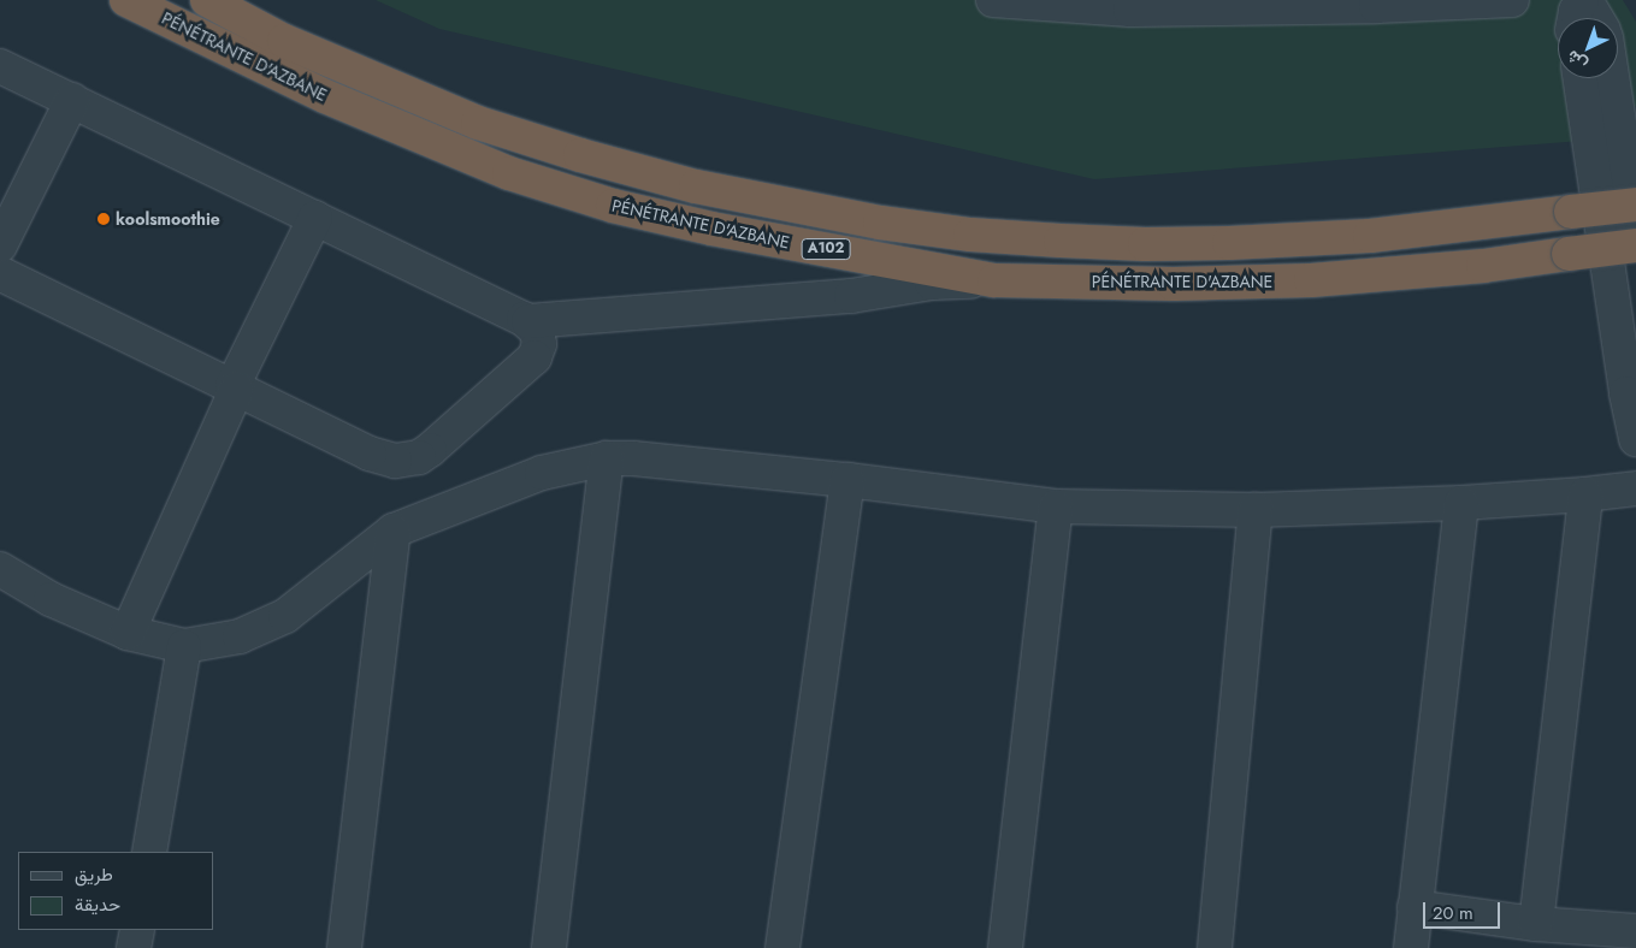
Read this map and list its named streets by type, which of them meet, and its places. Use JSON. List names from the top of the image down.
{
  "streets": {
    "highway": ["PÉNÉTRANTE D'AZBANE", "A102"]
  },
  "places": ["koolsmoothie"],
  "legend": ["طريق", "حديقة"],
  "scale_bar": "20 m",
  "north": "bottom left"
}
